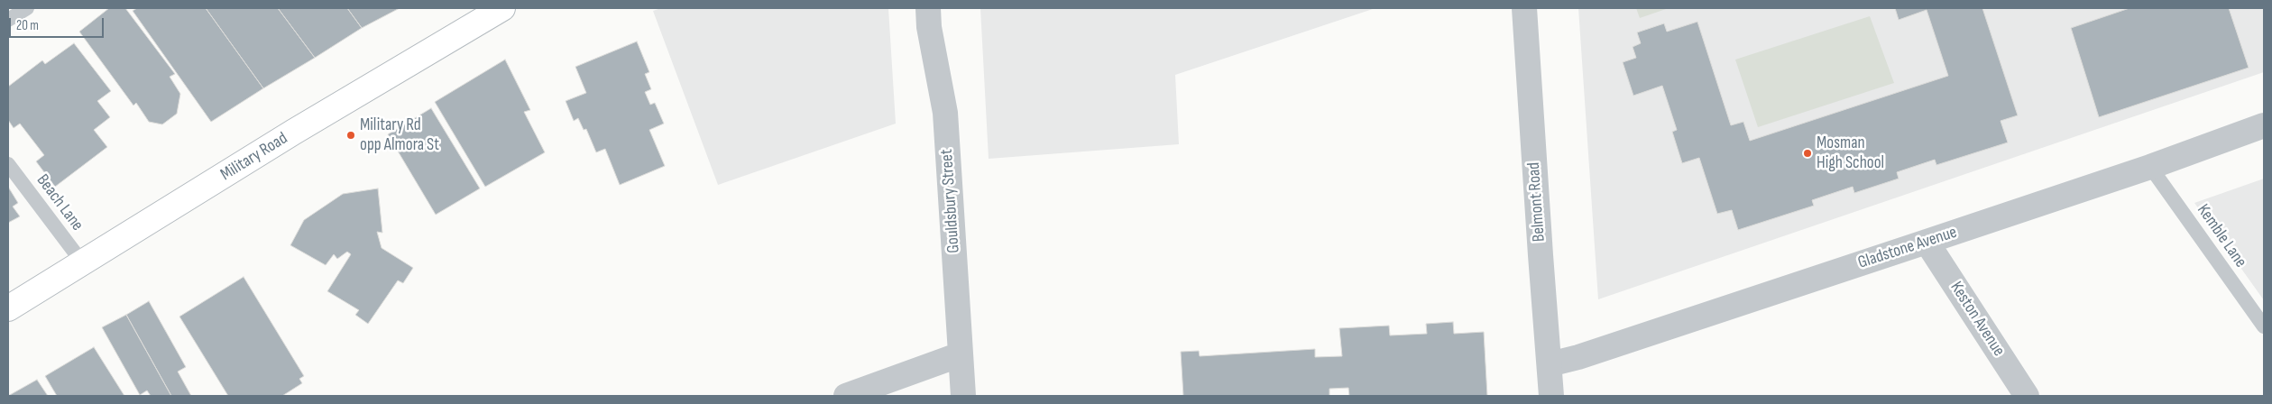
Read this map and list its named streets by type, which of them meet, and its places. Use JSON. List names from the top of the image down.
{
  "streets": {
    "main road": ["Military Road"],
    "street": [
      "Gouldsbury Street",
      "Belmont Road",
      "Gladstone Avenue",
      "Keston Avenue"
    ],
    "lane": ["Beach Lane", "Kemble Lane"]
  },
  "crossings": [
    ["Military Road", "Beach Lane"],
    ["Belmont Road", "Gladstone Avenue"],
    ["Kemble Lane", "Gladstone Avenue"],
    ["Gladstone Avenue", "Keston Avenue"]
  ],
  "places": ["Military Rd opp Almora St", "Mosman High School"],
  "scale_bar": "20 m"
}
